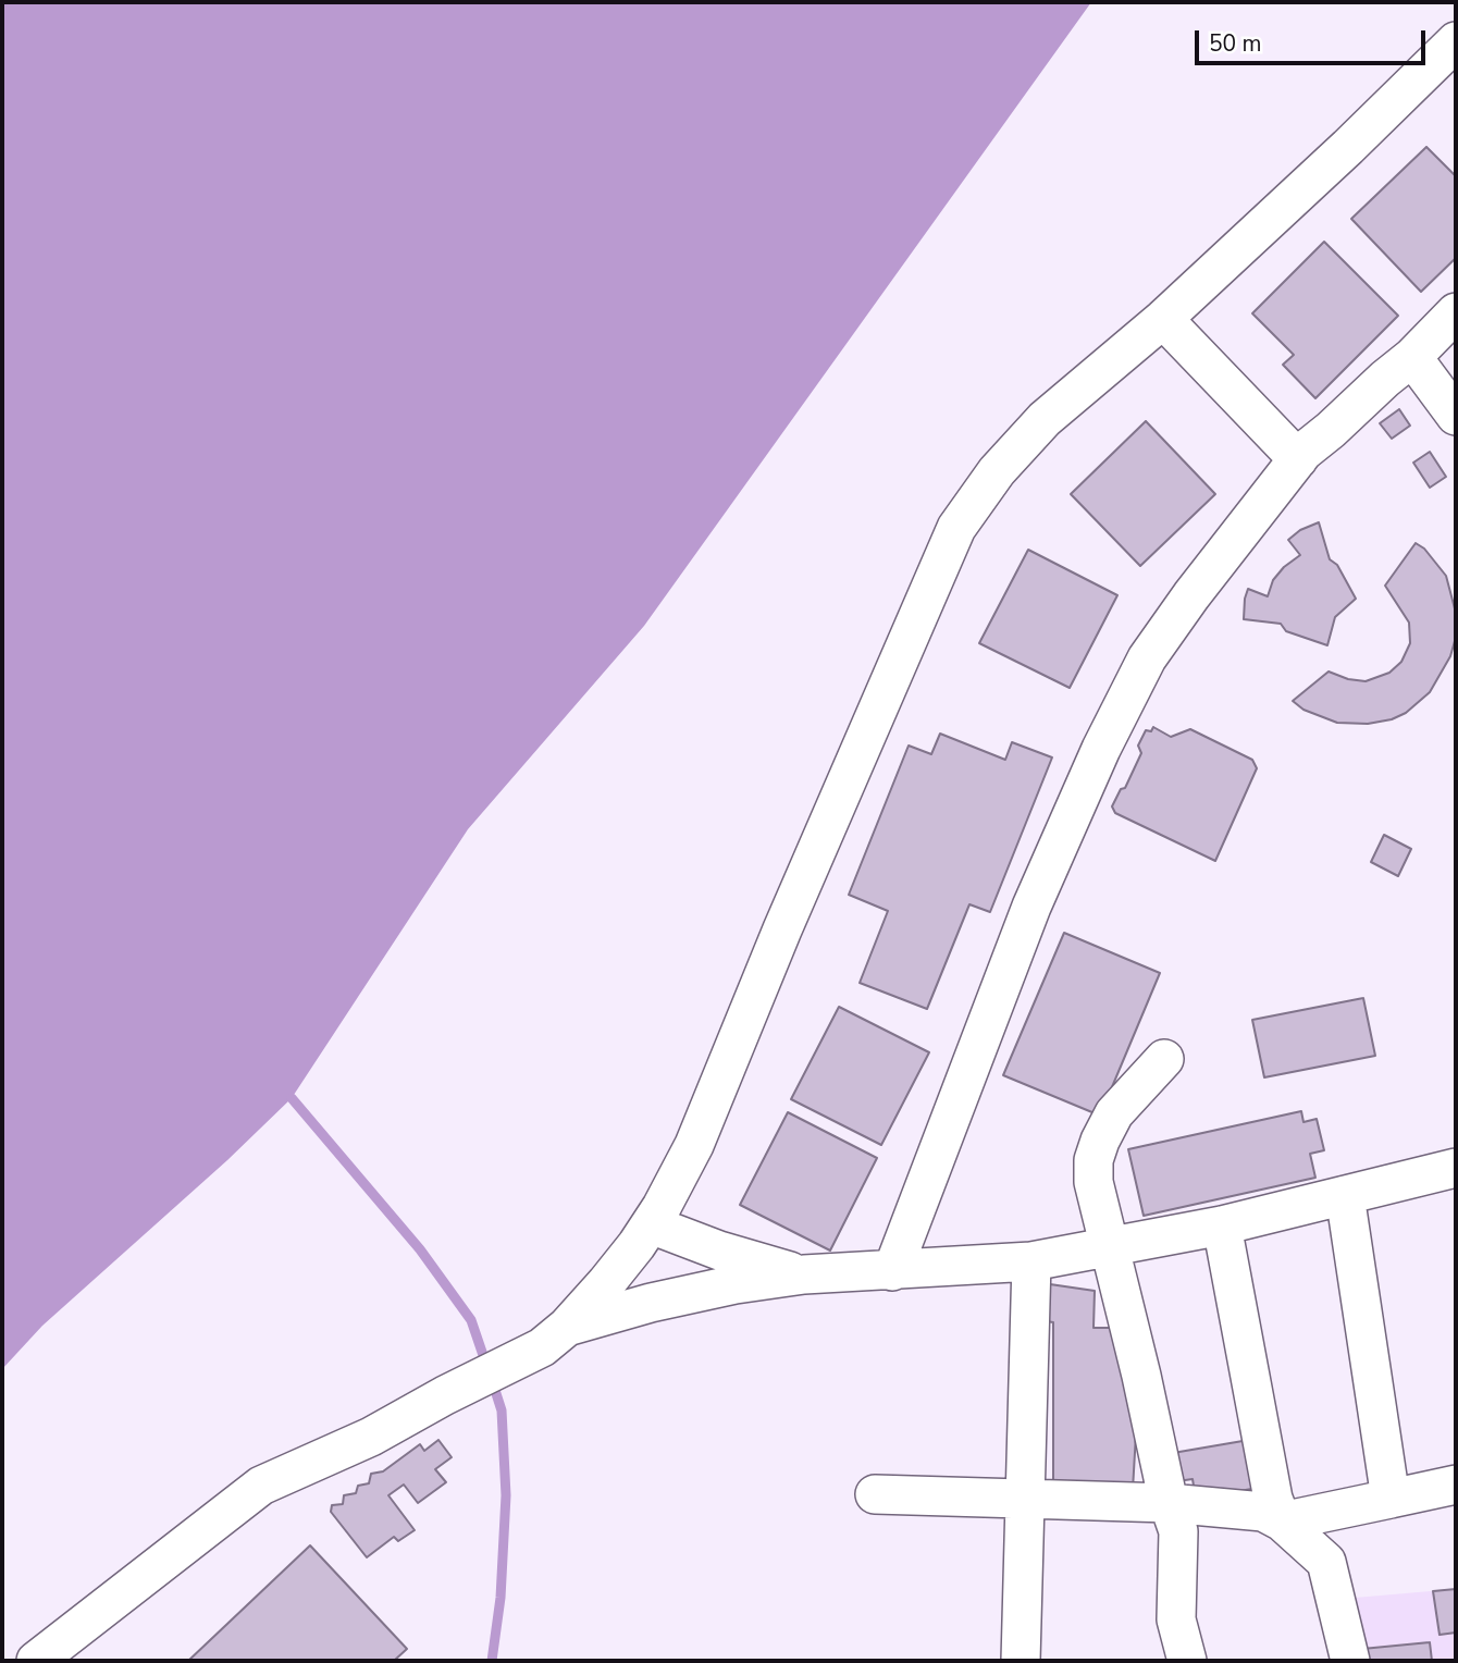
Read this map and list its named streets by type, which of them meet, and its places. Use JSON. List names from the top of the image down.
{
  "scale_bar": "50 m"
}
